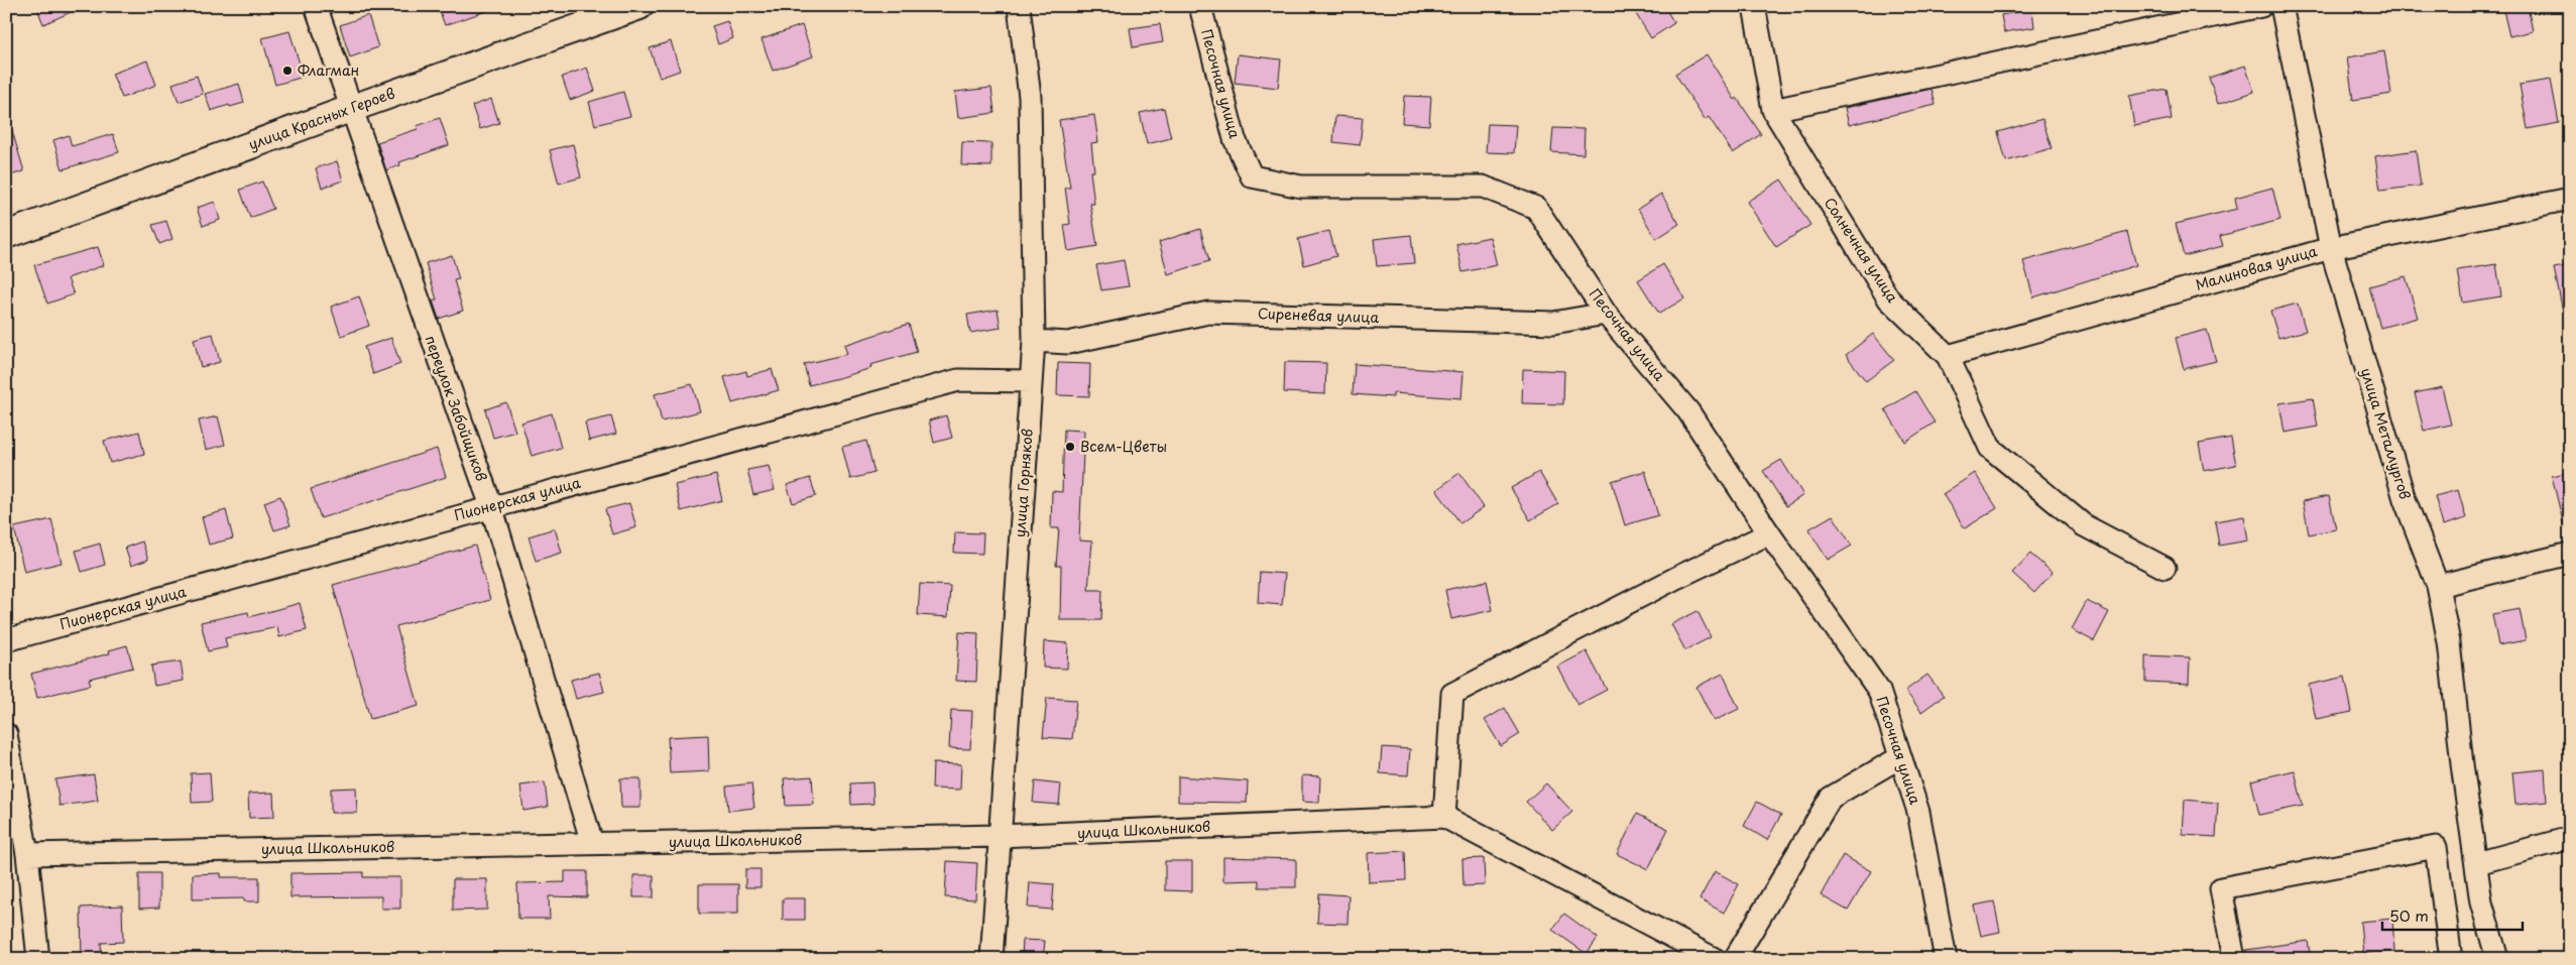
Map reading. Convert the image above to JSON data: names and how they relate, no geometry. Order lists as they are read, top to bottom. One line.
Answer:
{"streets":{"main road":["улица Красных Героев"],"street":["Песочная улица","Солнечная улица","Малиновая улица","Сиреневая улица","переулок Забойщиков","улица Металлургов","улица Горняков","Пионерская улица","улица Школьников"]},"crossings":[["Песочная улица","Сиреневая улица"],["улица Красных Героев","переулок Забойщиков"],["Солнечная улица","Малиновая улица"],["Малиновая улица","улица Металлургов"],["Сиреневая улица","улица Горняков"],["переулок Забойщиков","Пионерская улица"],["переулок Забойщиков","улица Школьников"],["улица Горняков","Пионерская улица"],["улица Горняков","улица Школьников"]],"places":["Флагман","Всем-Цветы"],"scale_bar":"50 m"}
